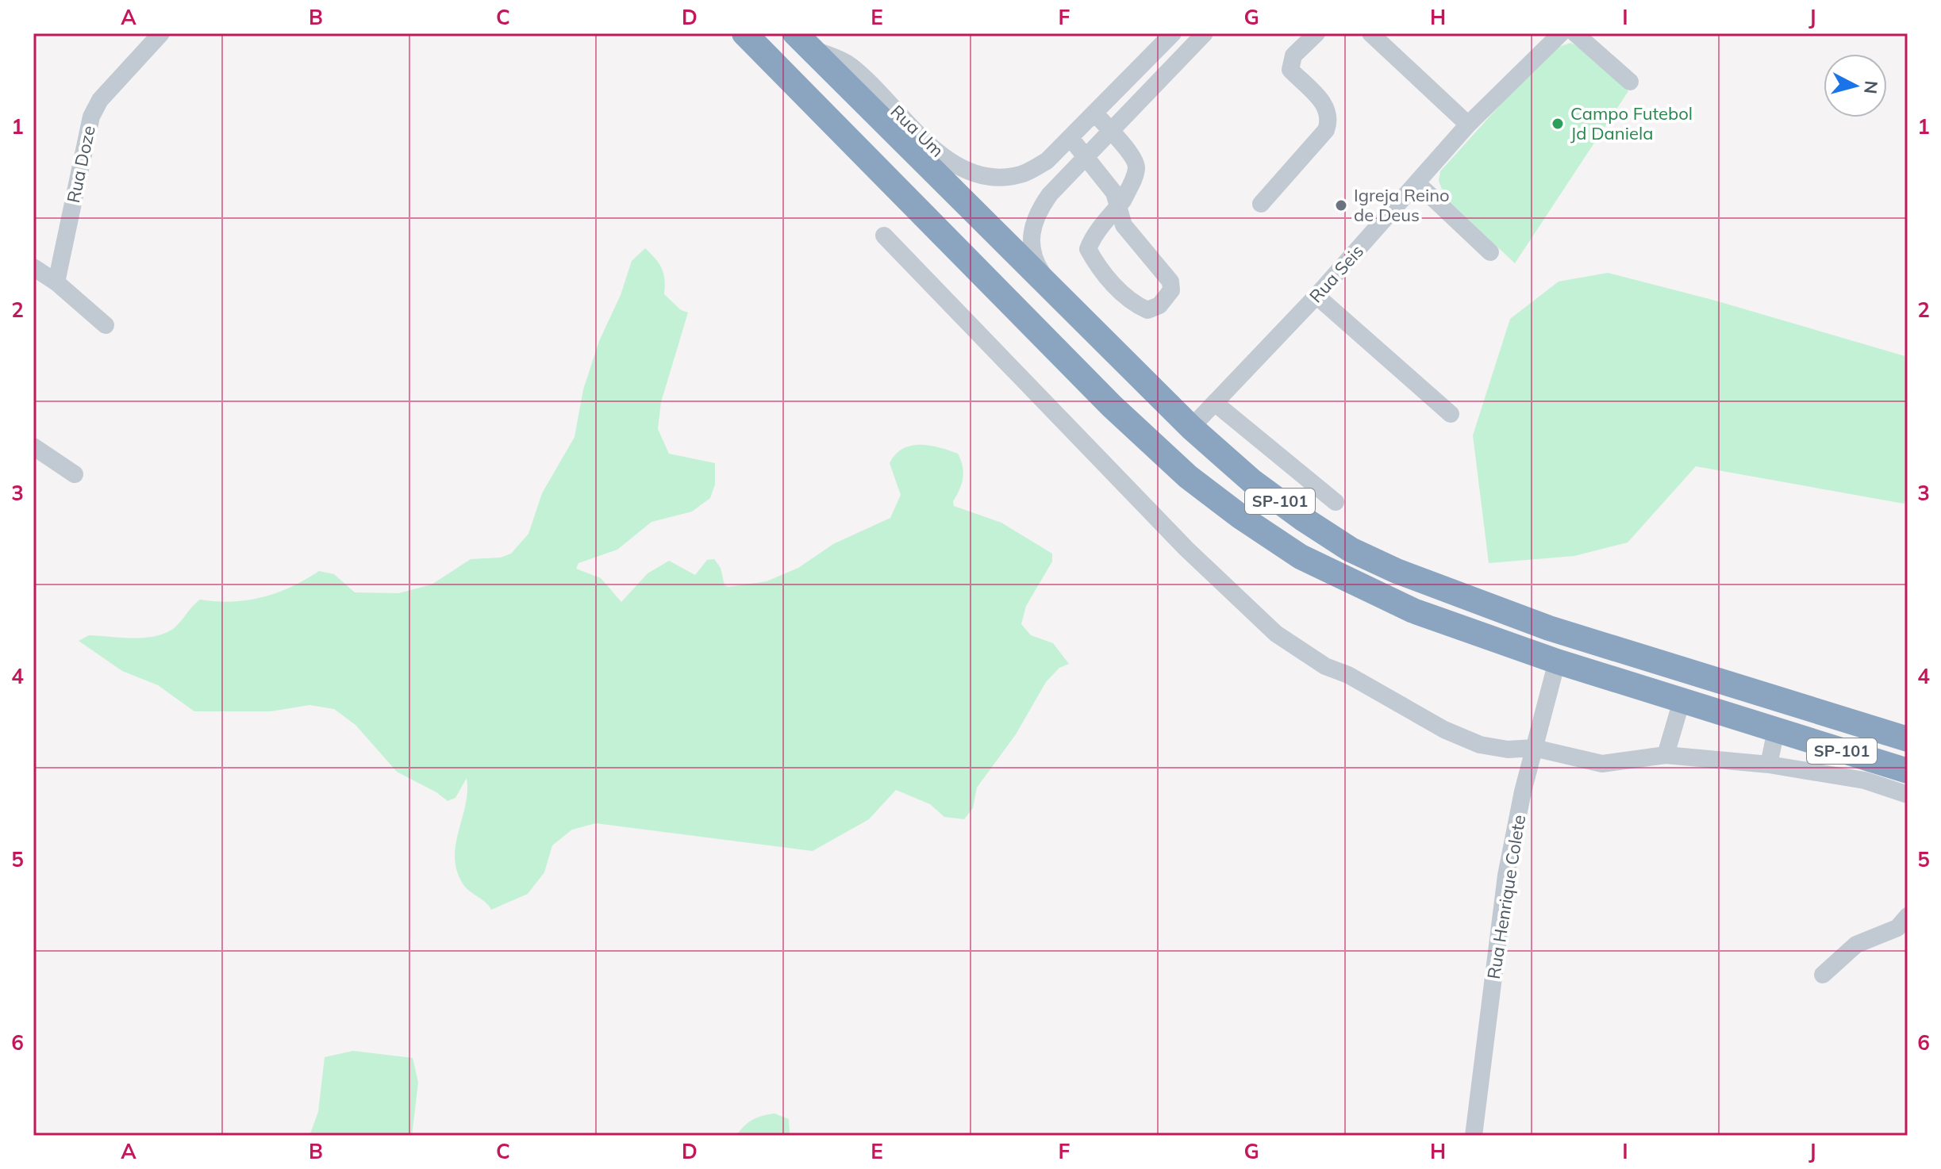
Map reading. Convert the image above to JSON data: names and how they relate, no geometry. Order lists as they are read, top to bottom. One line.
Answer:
{"streets":{"highway":["SP-101"],"street":["Rua Um","Rua Doze","Rua Seis","Rua Henrique Colete"]},"crossings":[["Rua Um","SP-101"],["Rua Seis","SP-101"],["SP-101","Rua Henrique Colete"]],"places":["Campo Futebol Jd Daniela","Igreja Reino de Deus"],"north":"right","grid":{"columns":["A","B","C","D","E","F","G","H","I","J"],"rows":["1","2","3","4","5","6"]}}
